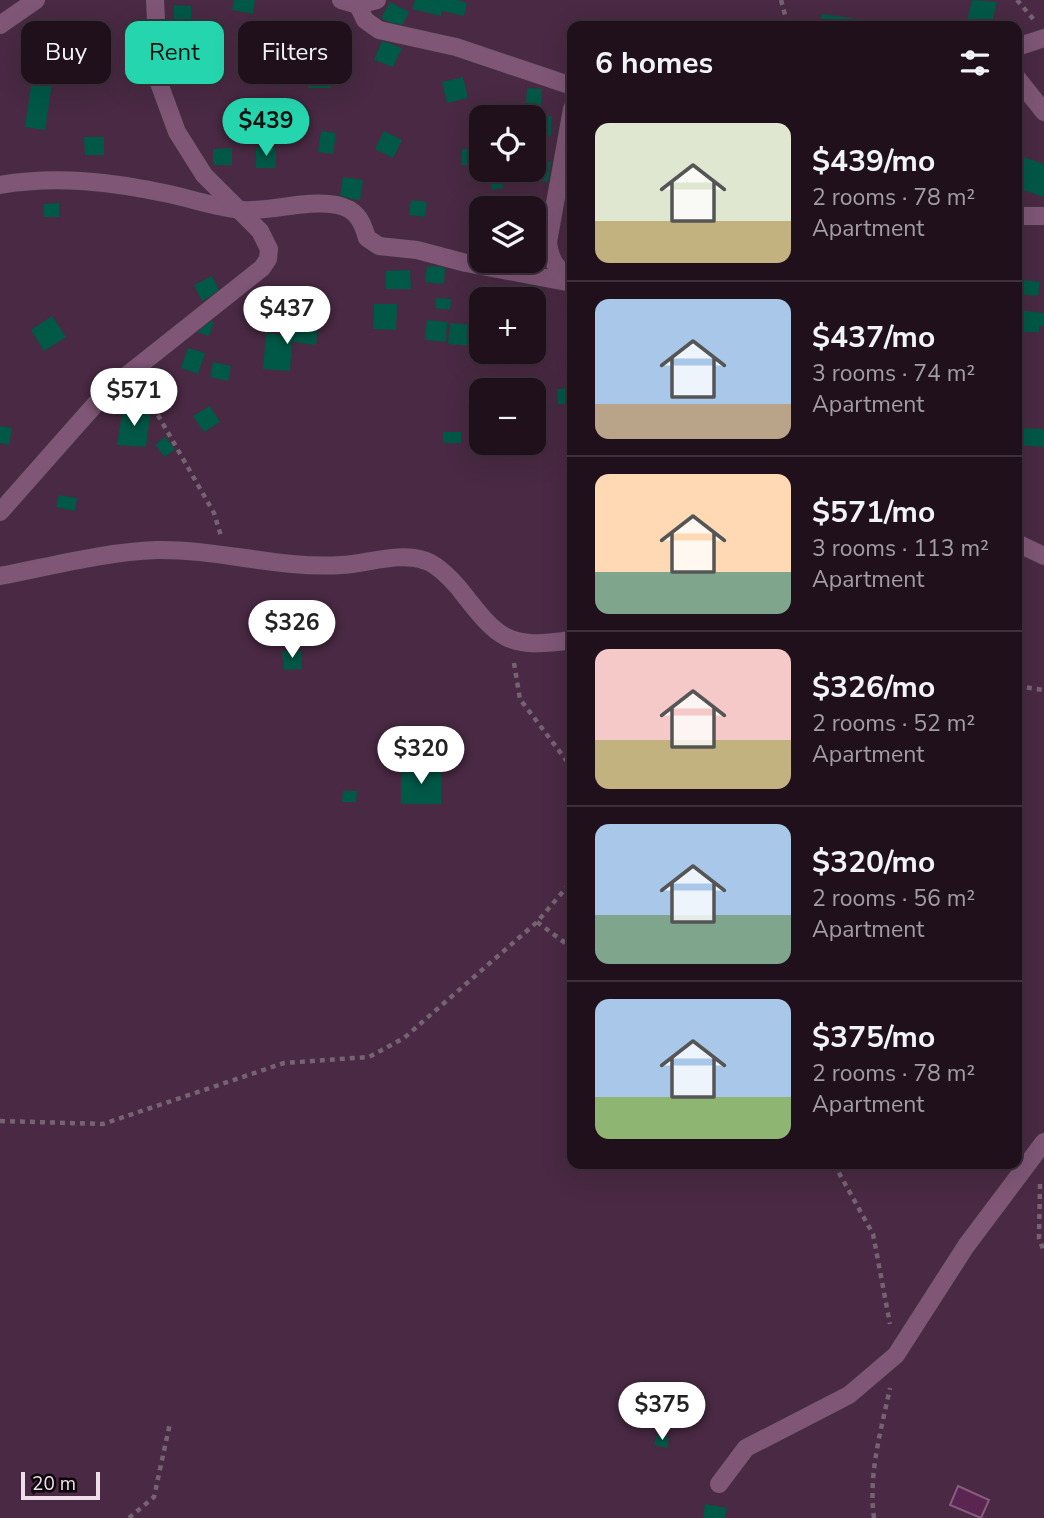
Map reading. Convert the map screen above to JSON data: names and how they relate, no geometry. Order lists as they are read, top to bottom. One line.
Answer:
{"scale_bar":"20 m","page":{"chip":["Buy","Rent","Filters"],"heading":"6 homes","price":["$439","$437","$571","$326","$320","$375"],"map_buttons":["+","−"],"list":[{"name":"$439/mo","note":"2 rooms · 78 m² · Apartment"},{"name":"$437/mo","note":"3 rooms · 74 m² · Apartment"},{"name":"$571/mo","note":"3 rooms · 113 m² · Apartment"},{"name":"$326/mo","note":"2 rooms · 52 m² · Apartment"},{"name":"$320/mo","note":"2 rooms · 56 m² · Apartment"},{"name":"$375/mo","note":"2 rooms · 78 m² · Apartment"}],"scale":"20 m"}}
